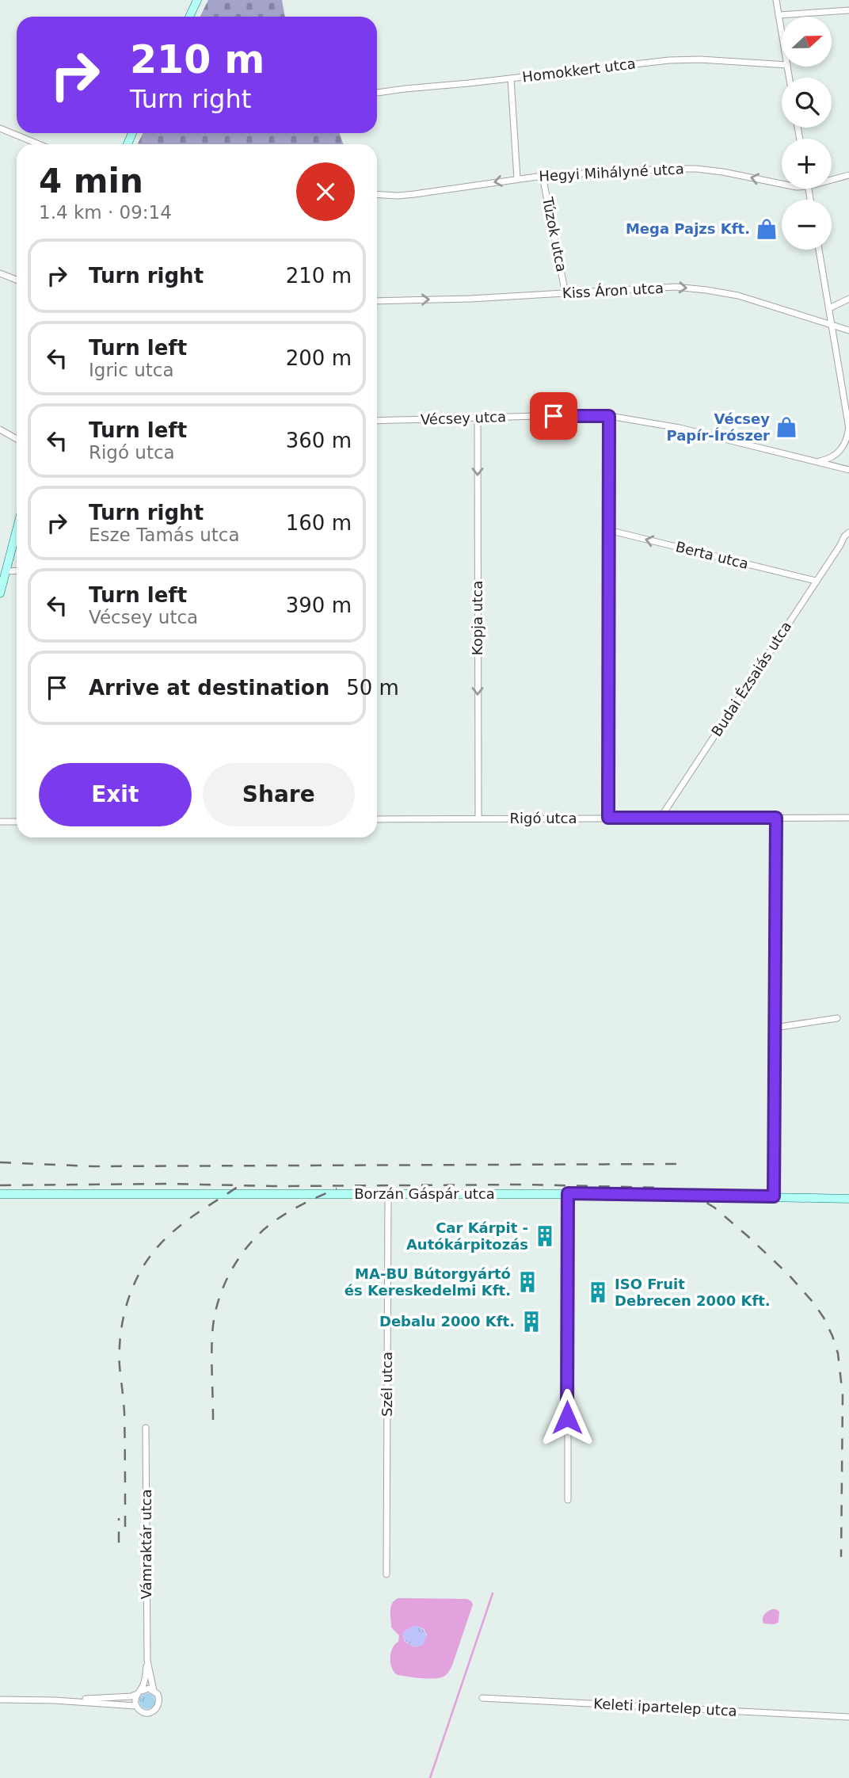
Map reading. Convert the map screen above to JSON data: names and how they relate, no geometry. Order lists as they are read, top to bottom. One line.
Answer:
{"streets":{"street":["Homokkert utca","Hegyi Mihályné utca","Túzok utca","Kiss Áron utca","Vécsey utca","Berta utca","Kopja utca","Budai Ézsaiás utca","Rigó utca","Borzán Gáspár utca","Szél utca","Vámraktár utca","Keleti ipartelep utca"]},"crossings":[["Hegyi Mihályné utca","Túzok utca"],["Túzok utca","Kiss Áron utca"],["Vécsey utca","Kopja utca"],["Berta utca","Budai Ézsaiás utca"],["Kopja utca","Rigó utca"],["Budai Ézsaiás utca","Rigó utca"],["Borzán Gáspár utca","Szél utca"]],"one_way":["Hegyi Mihályné utca","Kiss Áron utca","Berta utca","Kopja utca"],"places":{"shop":["Mega Pajzs Kft.","Vécsey Papír-Írószer"],"building":["Car Kárpit - Autókárpitozás","MA-BU Bútorgyártó és Kereskedelmi Kft.","ISO Fruit Debrecen 2000 Kft.","Debalu 2000 Kft."]},"north":"right","page":{"map_buttons":["+","−"],"turn":["210 m","Turn right"],"heading":["4 min","1.4 km · 09:14"],"list":[{"name":"Turn right","value":"210 m"},{"name":"Turn left","note":"Igric utca","value":"200 m"},{"name":"Turn left","note":"Rigó utca","value":"360 m"},{"name":"Turn right","note":"Esze Tamás utca","value":"160 m"},{"name":"Turn left","note":"Vécsey utca","value":"390 m"},{"name":"Arrive at destination","value":"50 m"}],"buttons":["Exit","Share"]}}
